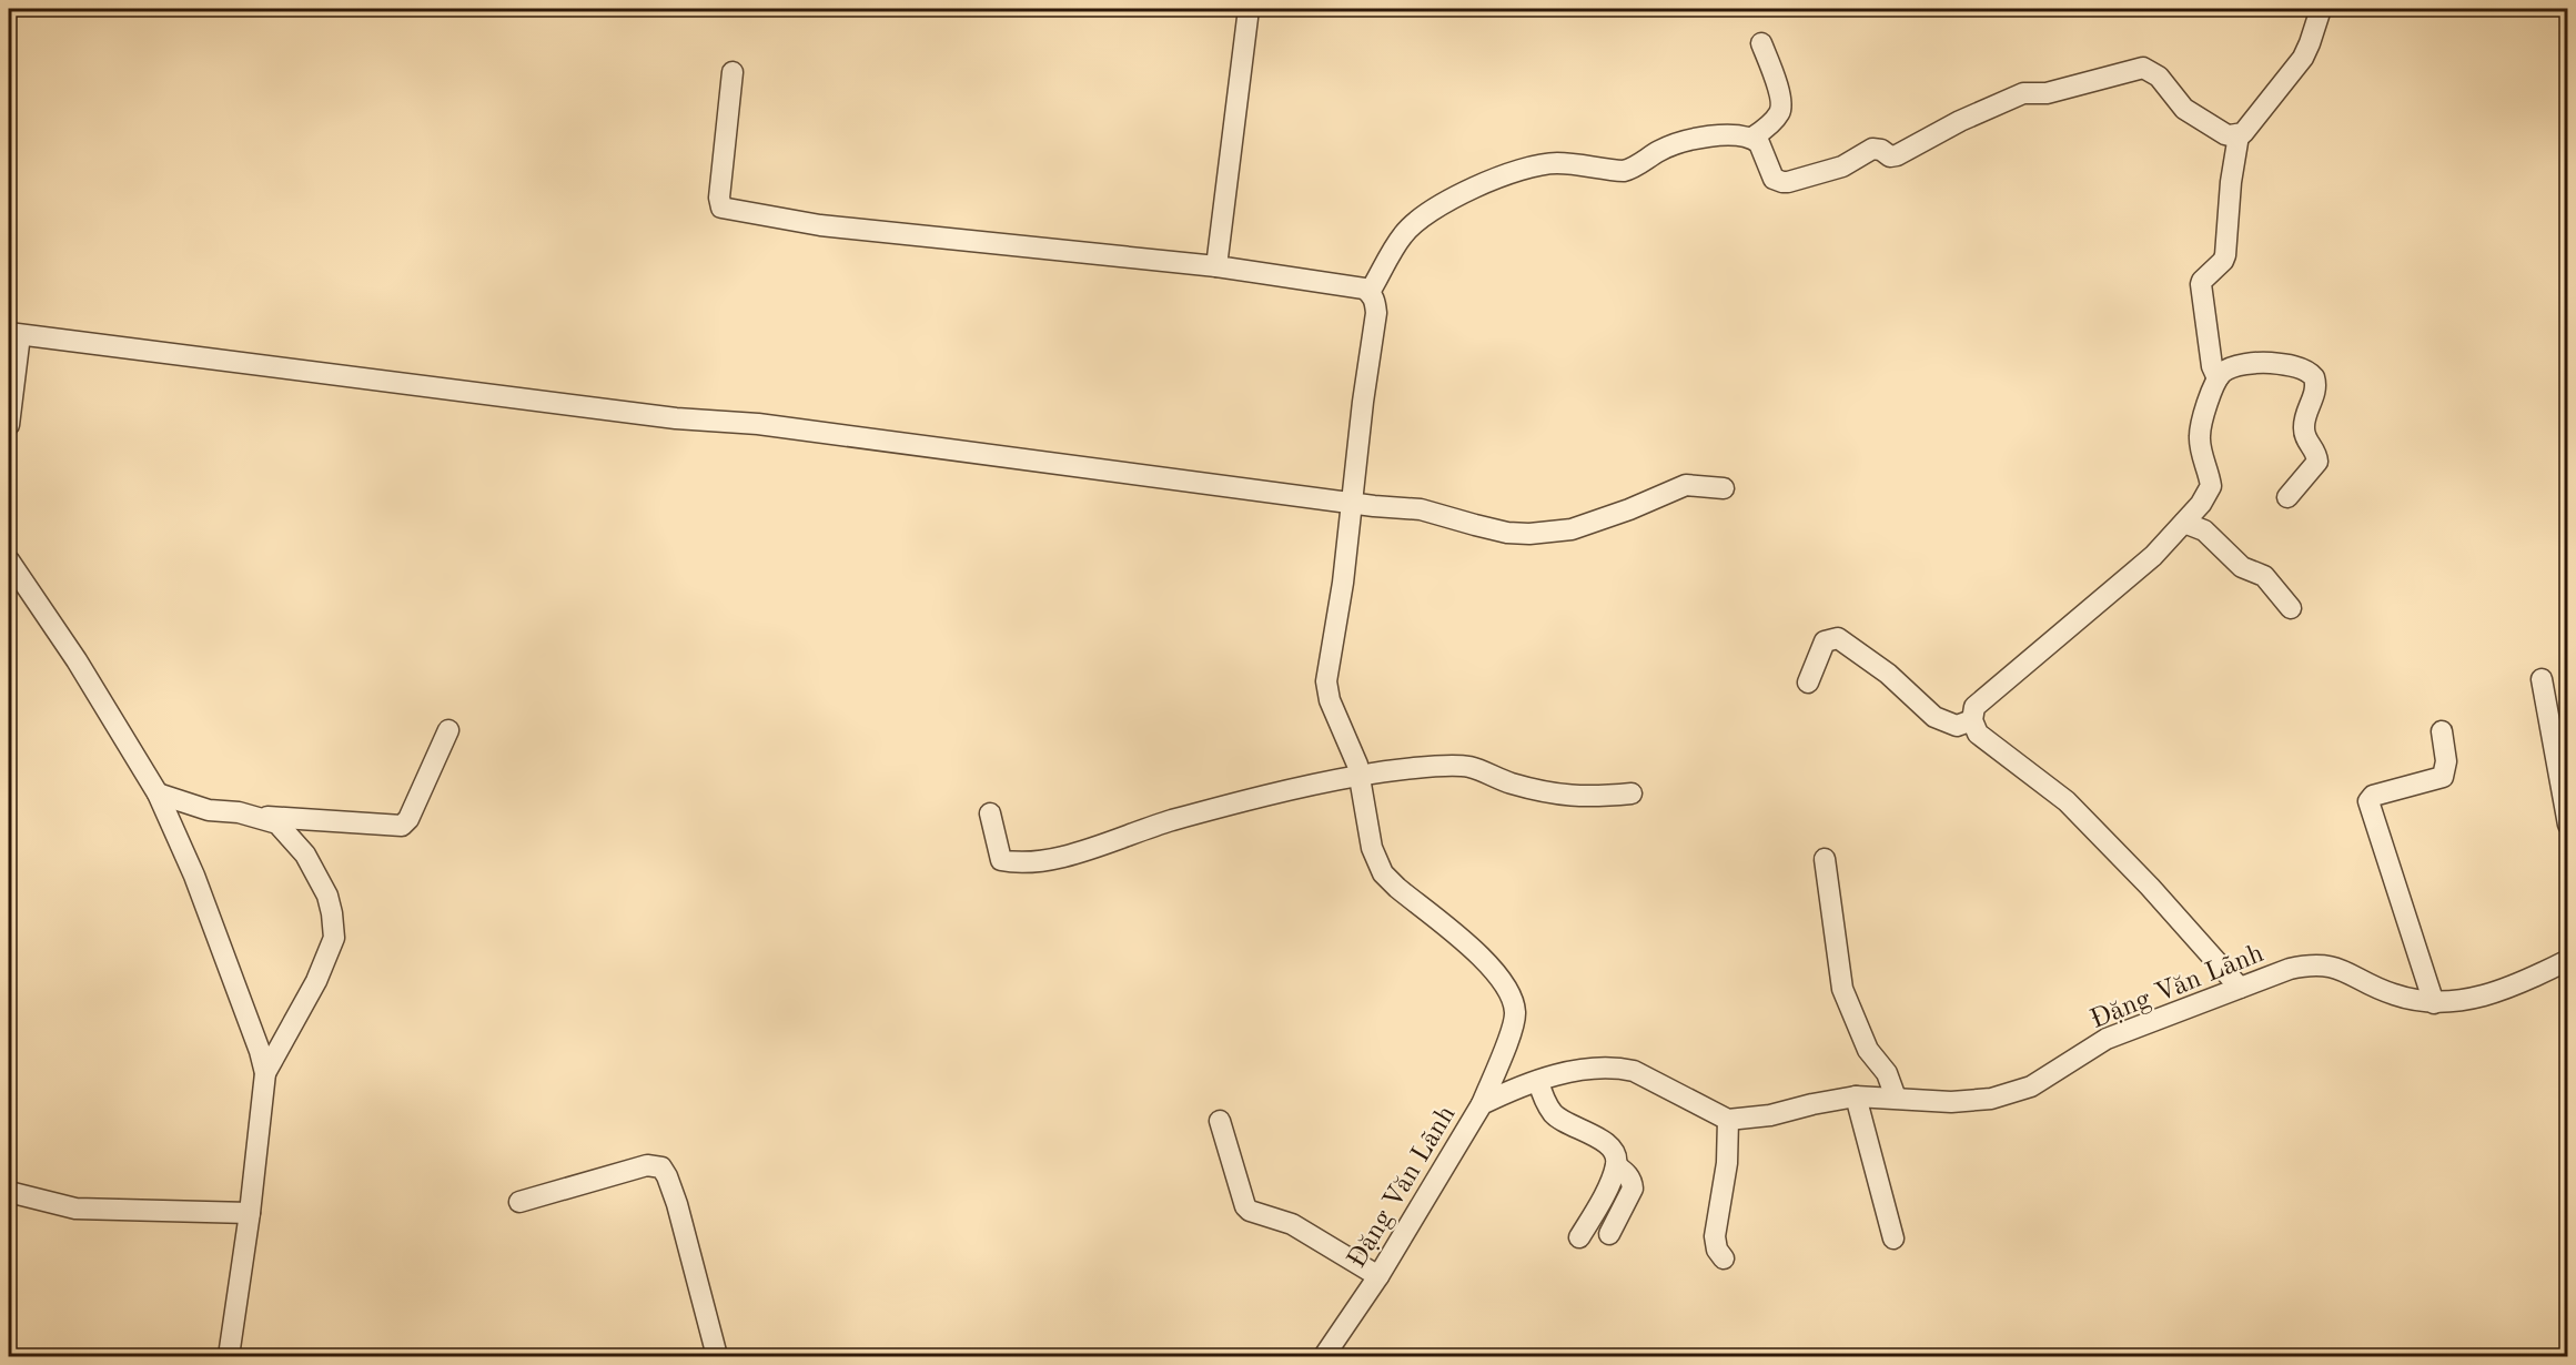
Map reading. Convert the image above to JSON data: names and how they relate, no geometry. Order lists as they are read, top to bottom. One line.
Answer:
{"streets":{"street":["Đặng Văn Lãnh"]}}
